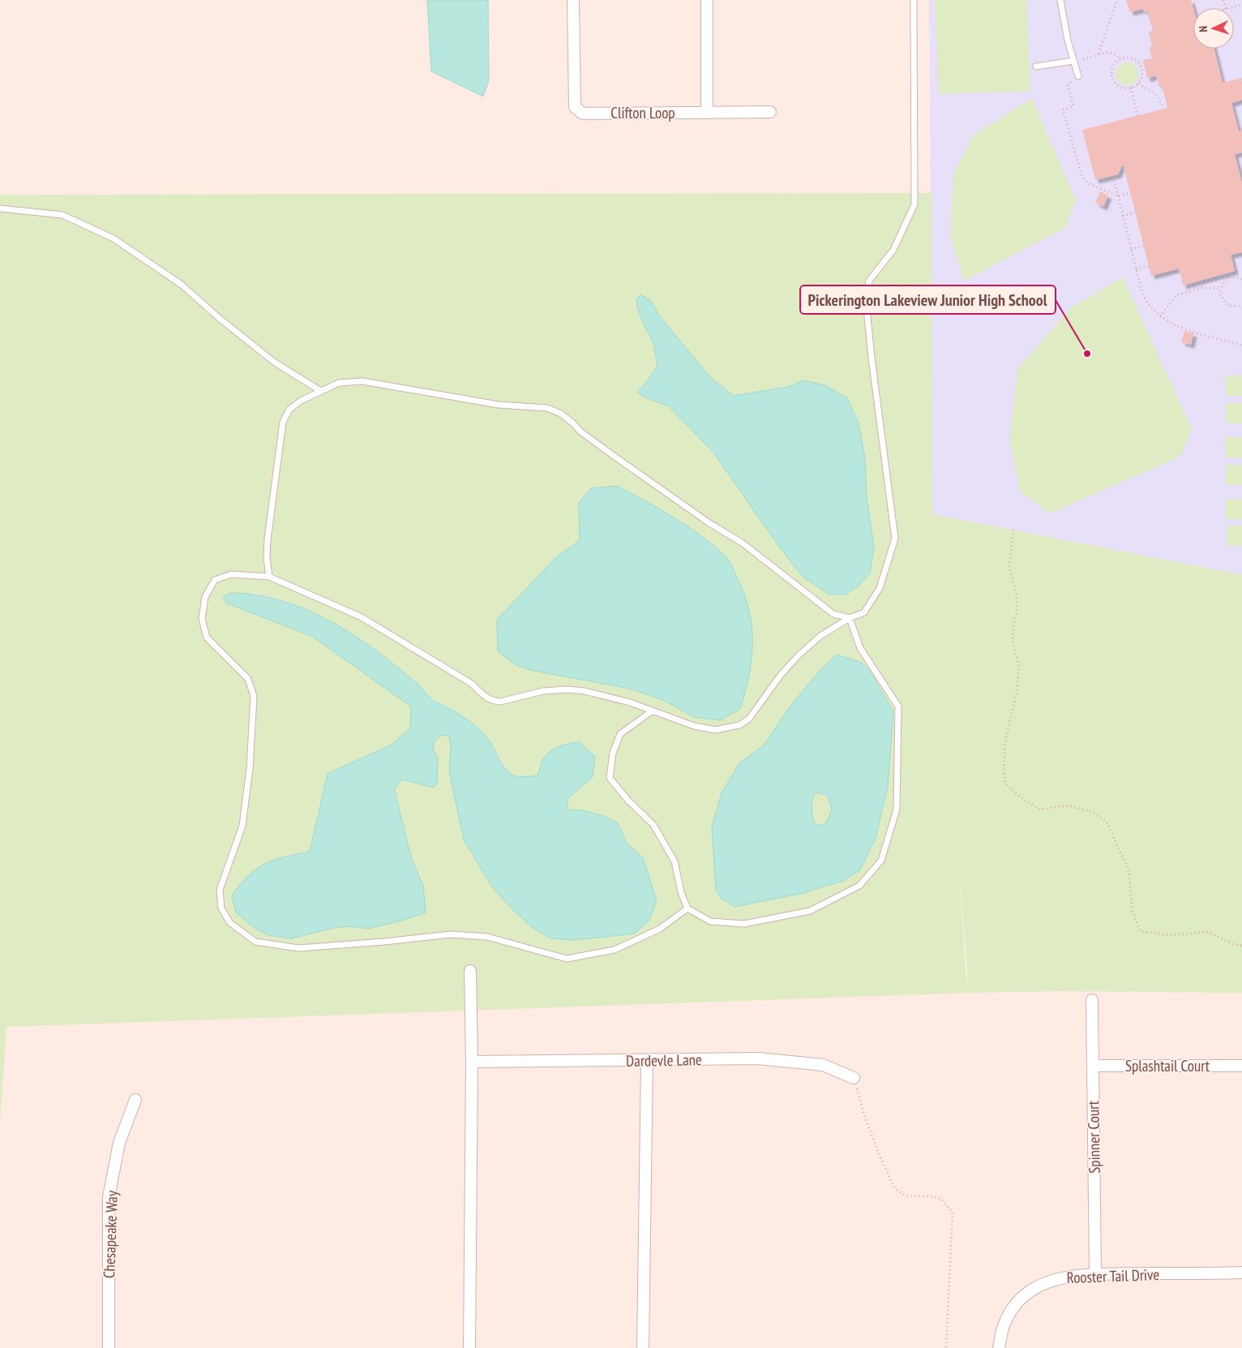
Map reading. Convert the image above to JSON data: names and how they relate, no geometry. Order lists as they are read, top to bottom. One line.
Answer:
{"streets":{"street":["Clifton Loop","Dardevle Lane","Splashtail Court","Spinner Court","Chesapeake Way","Rooster Tail Drive"]},"crossings":[["Splashtail Court","Spinner Court"],["Spinner Court","Rooster Tail Drive"]],"places":["Pickerington Lakeview Junior High School"],"north":"left"}
